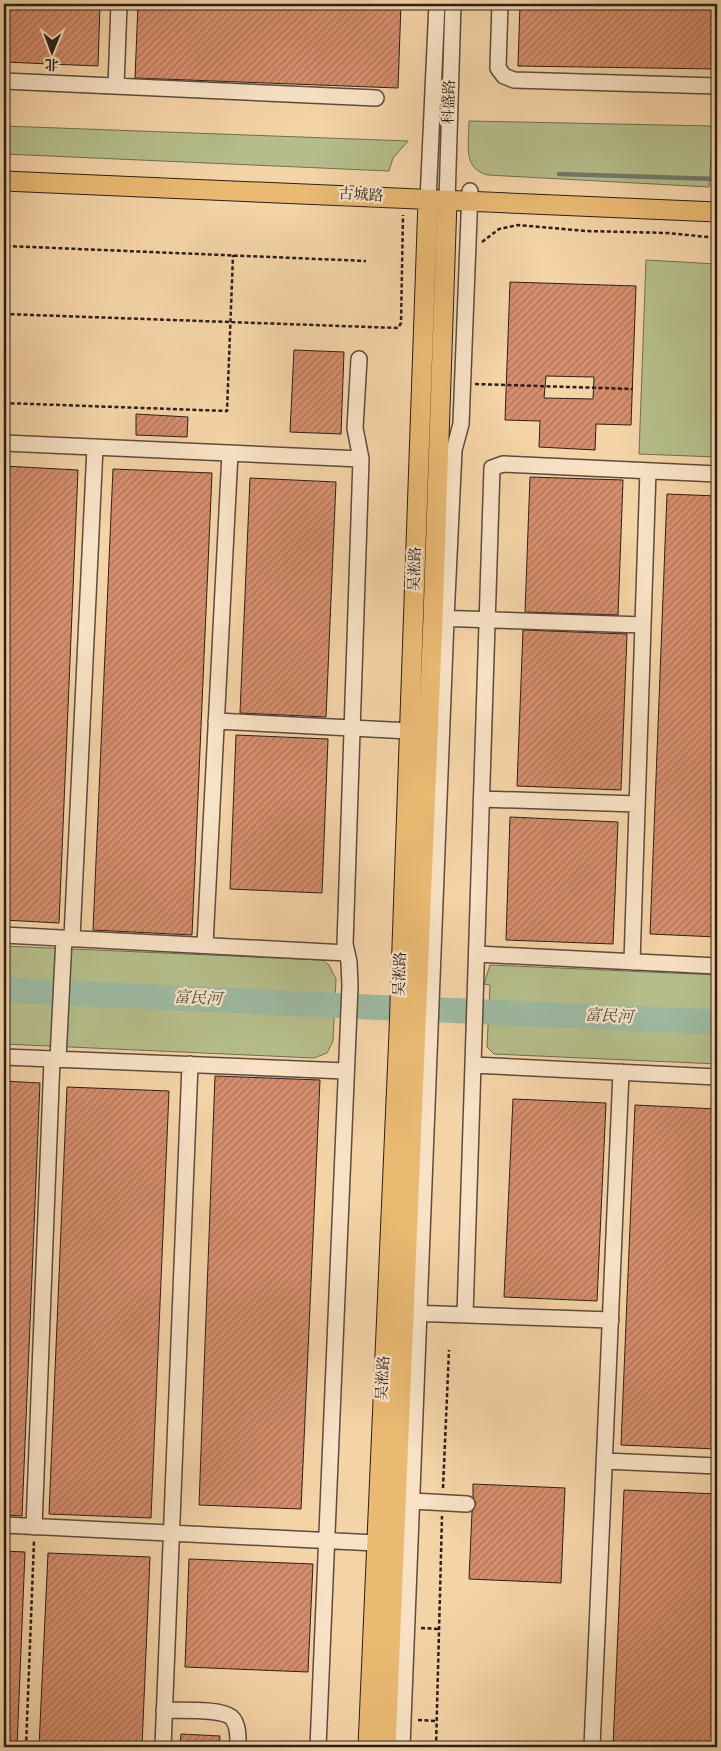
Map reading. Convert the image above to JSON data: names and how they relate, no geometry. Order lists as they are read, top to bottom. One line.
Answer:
{"streets":{"main road":["古城路","吴淞路"],"street":["科盛路"]},"crossings":[["科盛路","古城路"],["科盛路","吴淞路"],["古城路","吴淞路"]],"water":["富民河"],"north":"bottom"}
